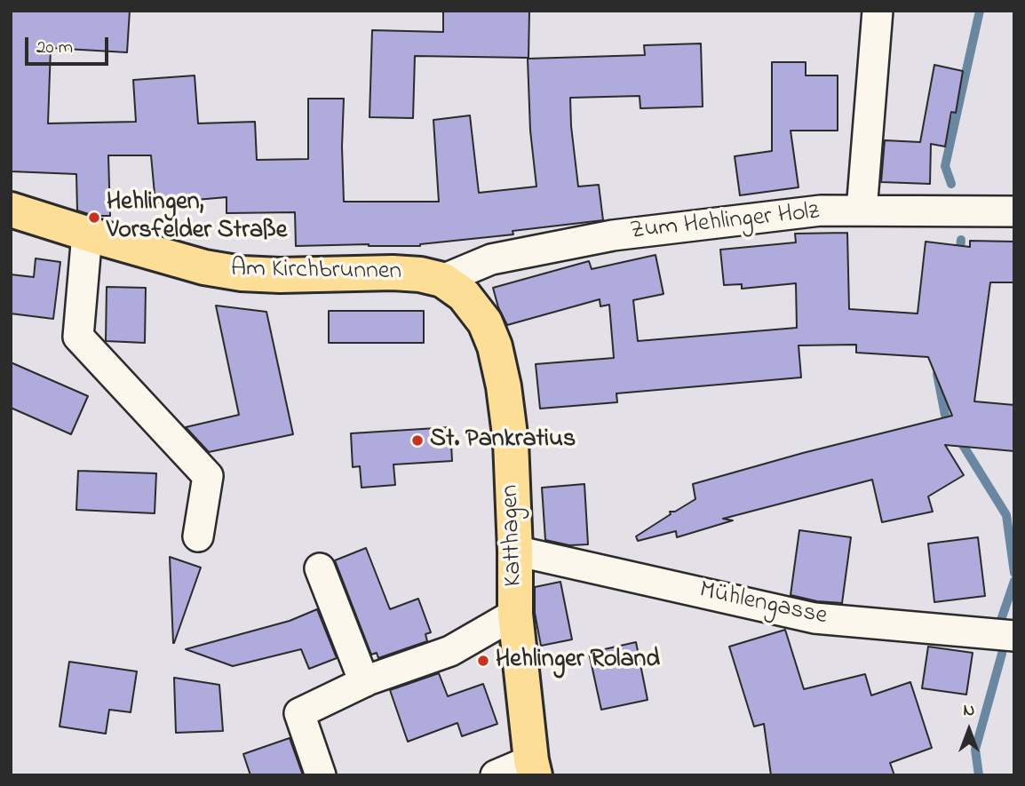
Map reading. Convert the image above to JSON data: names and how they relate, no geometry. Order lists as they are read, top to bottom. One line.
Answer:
{"streets":{"main road":["Am Kirchbrunnen","Katthagen"],"street":["Zum Hehlinger Holz","Mühlengasse"]},"crossings":[["Zum Hehlinger Holz","Am Kirchbrunnen"],["Zum Hehlinger Holz","Katthagen"],["Am Kirchbrunnen","Katthagen"],["Katthagen","Mühlengasse"]],"places":["Hehlingen, Vorsfelder Straße","St. Pankratius","Hehlinger Roland"],"scale_bar":"20 m","north":"top"}
